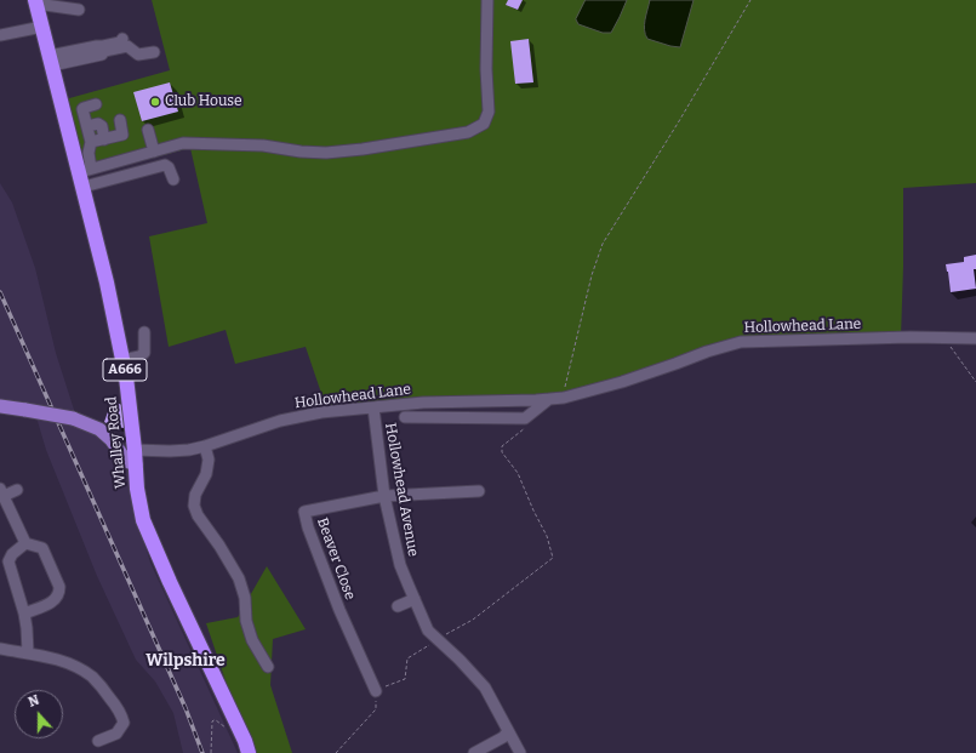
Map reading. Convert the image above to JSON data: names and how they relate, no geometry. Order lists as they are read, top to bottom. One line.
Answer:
{"streets":{"highway":["A666","Whalley Road"],"street":["Hollowhead Lane","Hollowhead Avenue","Beaver Close"]},"crossings":[["Hollowhead Lane","Whalley Road"],["Hollowhead Lane","Hollowhead Avenue"],["Hollowhead Avenue","Beaver Close"]],"districts":["Wilpshire"],"places":["Club House"],"north":"top"}
